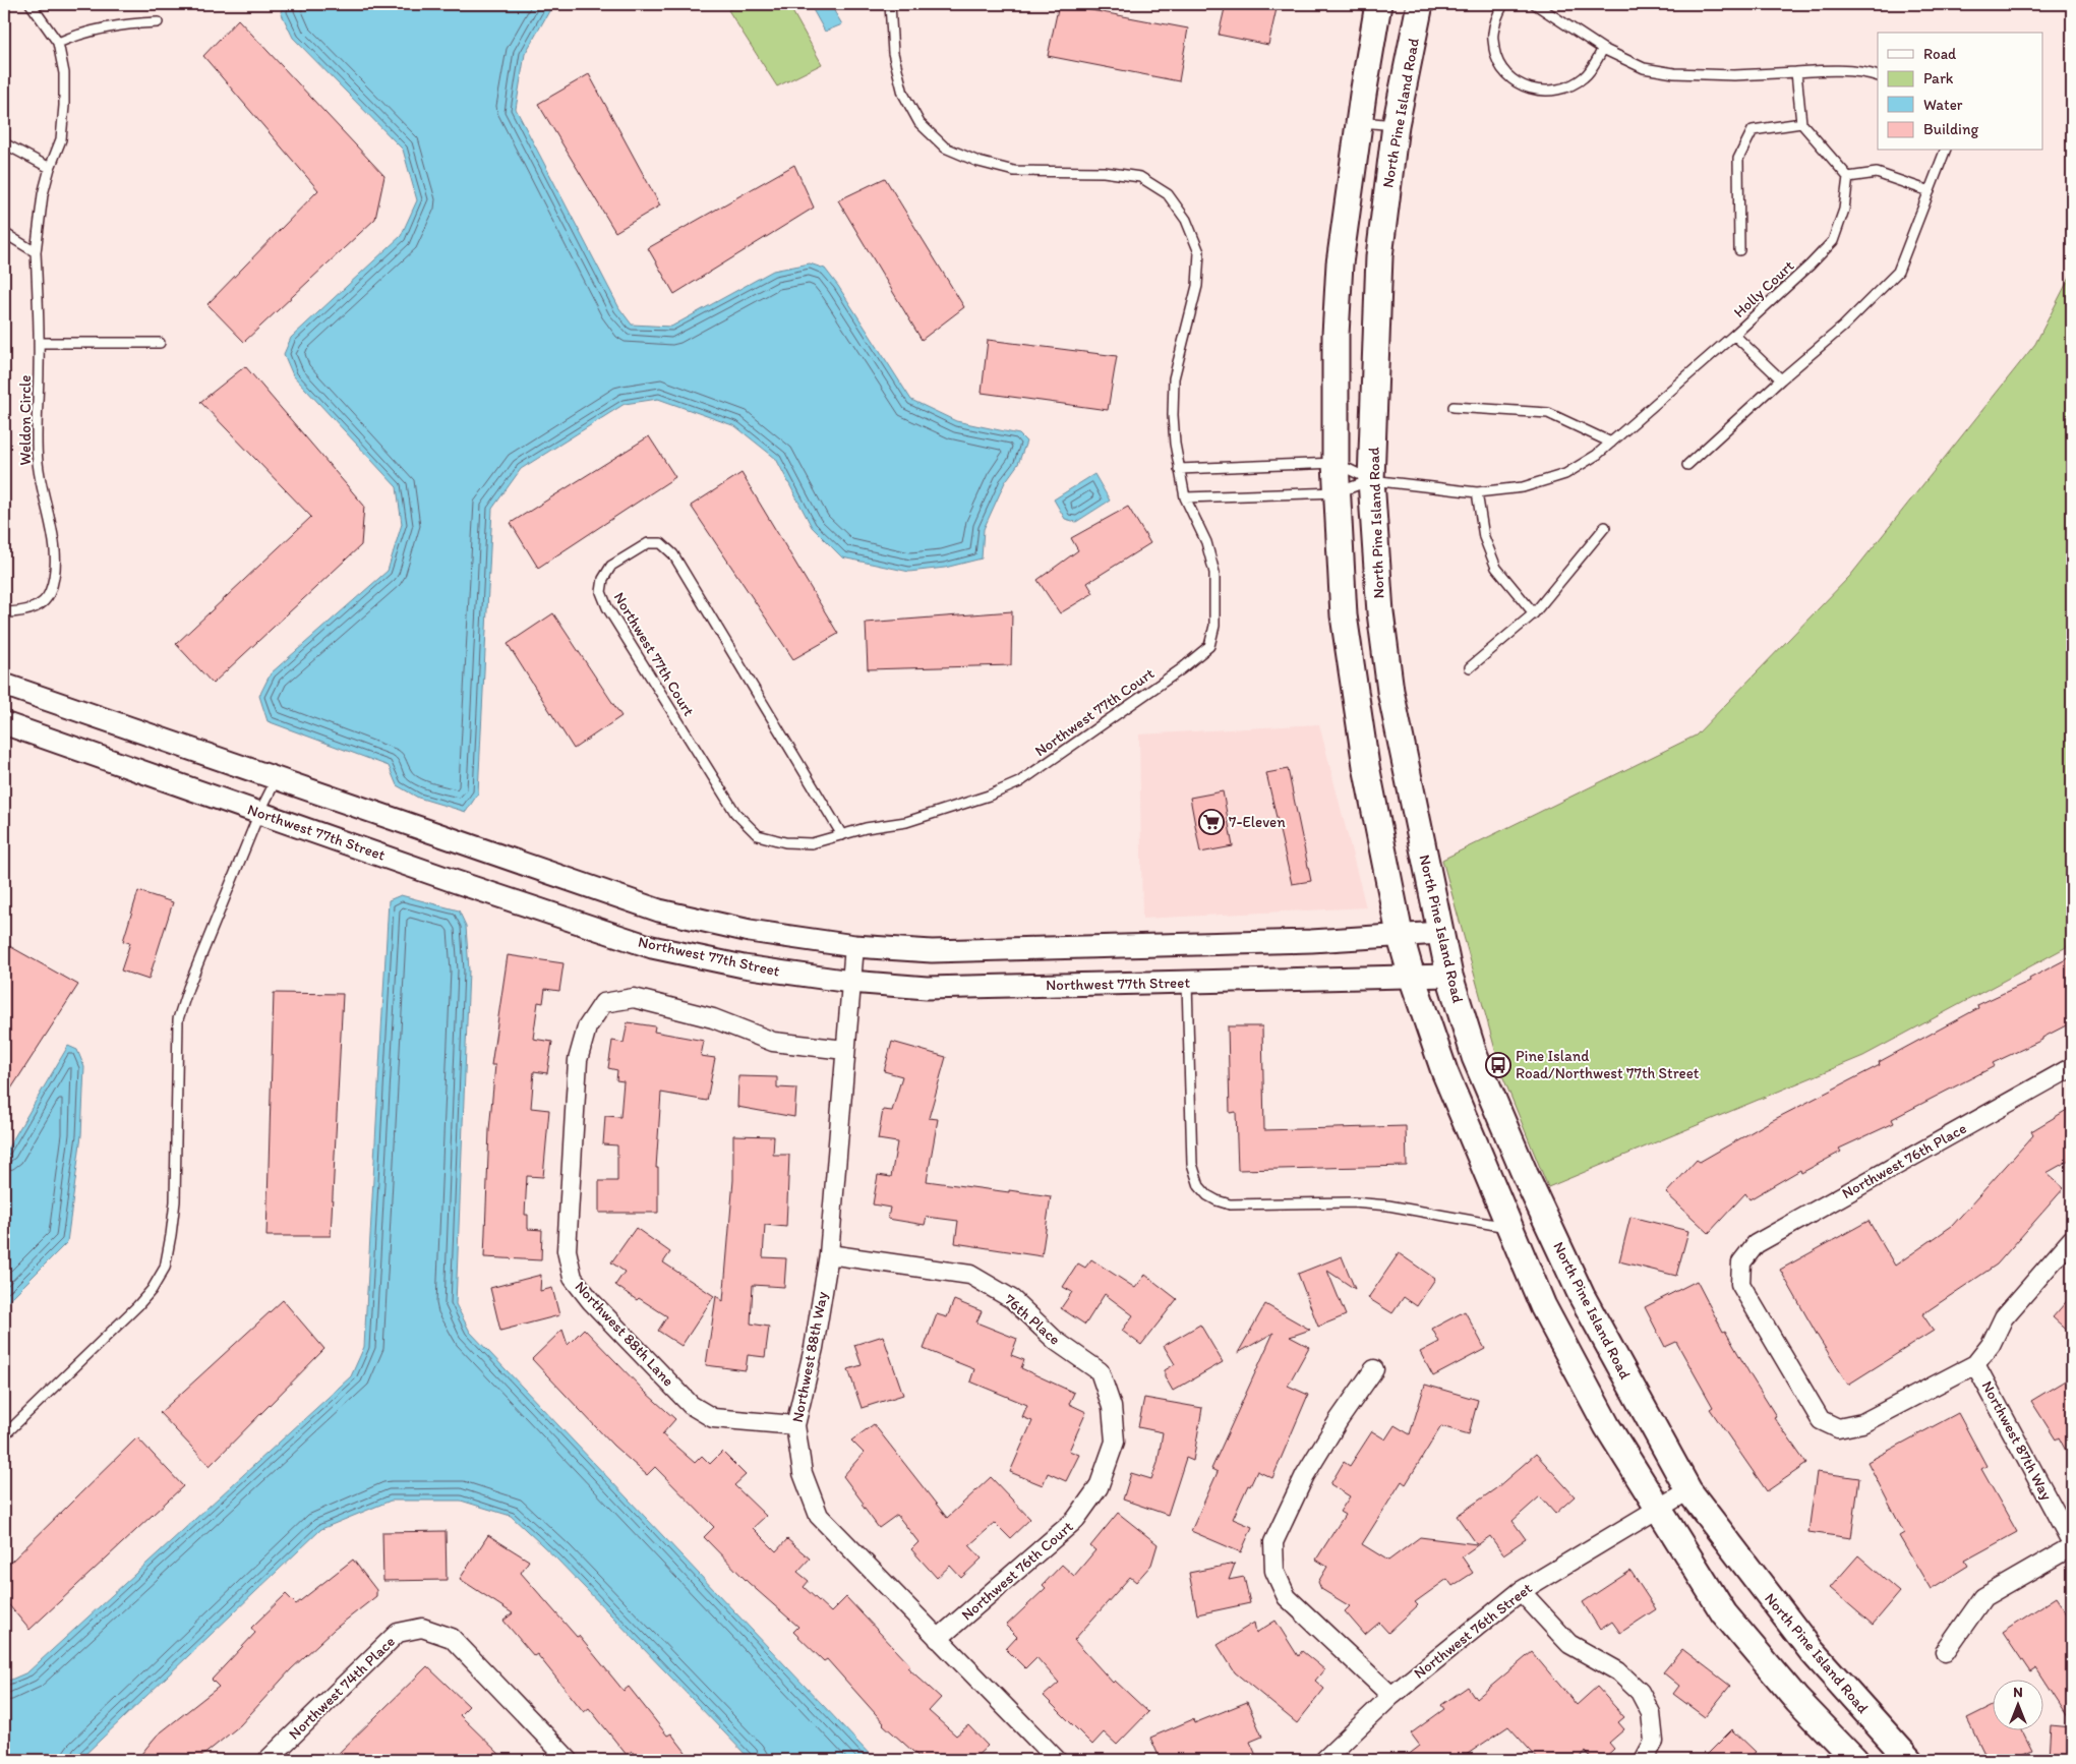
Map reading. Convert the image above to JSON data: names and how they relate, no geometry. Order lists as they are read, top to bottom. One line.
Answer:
{"streets":{"main road":["North Pine Island Road"],"street":["Northwest 77th Street","Northwest 76th Place","76th Place","Northwest 88th Lane","Northwest 88th Way","Northwest 87th Way","Northwest 76th Court","Northwest 76th Street","Northwest 74th Place"],"lane":["Holly Court","Weldon Circle","Northwest 77th Court"]},"crossings":[["North Pine Island Road","Holly Court"],["North Pine Island Road","Northwest 77th Street"],["North Pine Island Road","Northwest 76th Street"],["Northwest 77th Street","Northwest 88th Way"],["Northwest 76th Place","Northwest 87th Way"],["76th Place","Northwest 88th Way"],["76th Place","Northwest 76th Court"],["Northwest 88th Lane","Northwest 88th Way"],["Northwest 88th Way","Northwest 76th Court"]],"places":{"supermarket":["7-Eleven"],"bus stop":["Pine Island Road/Northwest 77th Street"]},"legend":["Road","Park","Water","Building"],"north":"top"}
